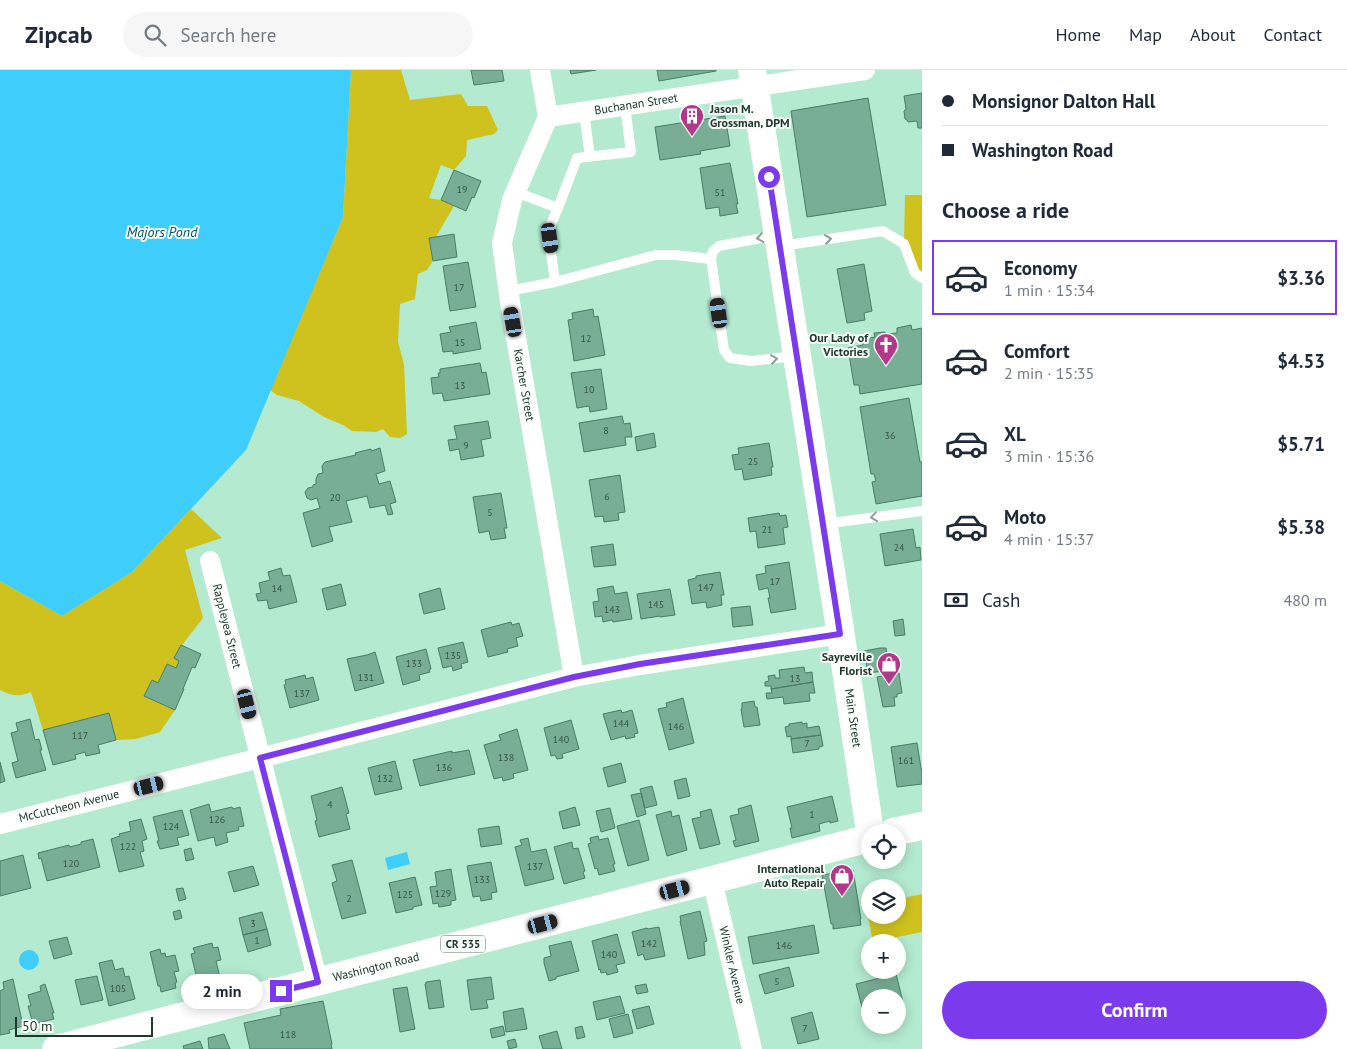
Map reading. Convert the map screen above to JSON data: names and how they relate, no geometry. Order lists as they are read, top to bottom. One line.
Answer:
{"streets":{"main road":["Main Street","CR 535","Washington Road"],"street":["Buchanan Street","Karcher Street","Rappleyea Street","McCutcheon Avenue","Winkler Avenue"]},"crossings":[["Buchanan Street","Karcher Street"],["Buchanan Street","Main Street"],["Karcher Street","McCutcheon Avenue"],["Rappleyea Street","McCutcheon Avenue"],["Rappleyea Street","Washington Road"],["Main Street","McCutcheon Avenue"],["Winkler Avenue","Washington Road"]],"water":["Majors Pond"],"places":{"building":["Jason M. Grossman, DPM"],"church":["Our Lady of Victories"],"shop":["Sayreville Florist","International Auto Repair"]},"house_numbers":["19","51","17","12","15","13","10","8","36","9","25","6","20","5","21","24","17","147","14","145","143","135","133","131","13","137","144","146","117","140","7","138","161","136","132","4","1","126","124","122","120","137","133","129","125","2","3","1","142","146","140","5","105","7","118"],"scale_bar":"50 m","page":{"header":"Zipcab","search":"Search here","nav":["Home","Map","About","Contact"],"banner":["Monsignor Dalton Hall","Washington Road"],"heading":"Choose a ride","list":[{"name":"Economy","note":"1 min · 15:34","value":"$3.36"},{"name":"Comfort","note":"2 min · 15:35","value":"$4.53"},{"name":"XL","note":"3 min · 15:36","value":"$5.71"},{"name":"Moto","note":"4 min · 15:37","value":"$5.38"}],"pay":["Cash","480 m"],"map_buttons":["+","−"],"buttons":"Confirm","bubble":"2 min","scale":"50 m"}}
